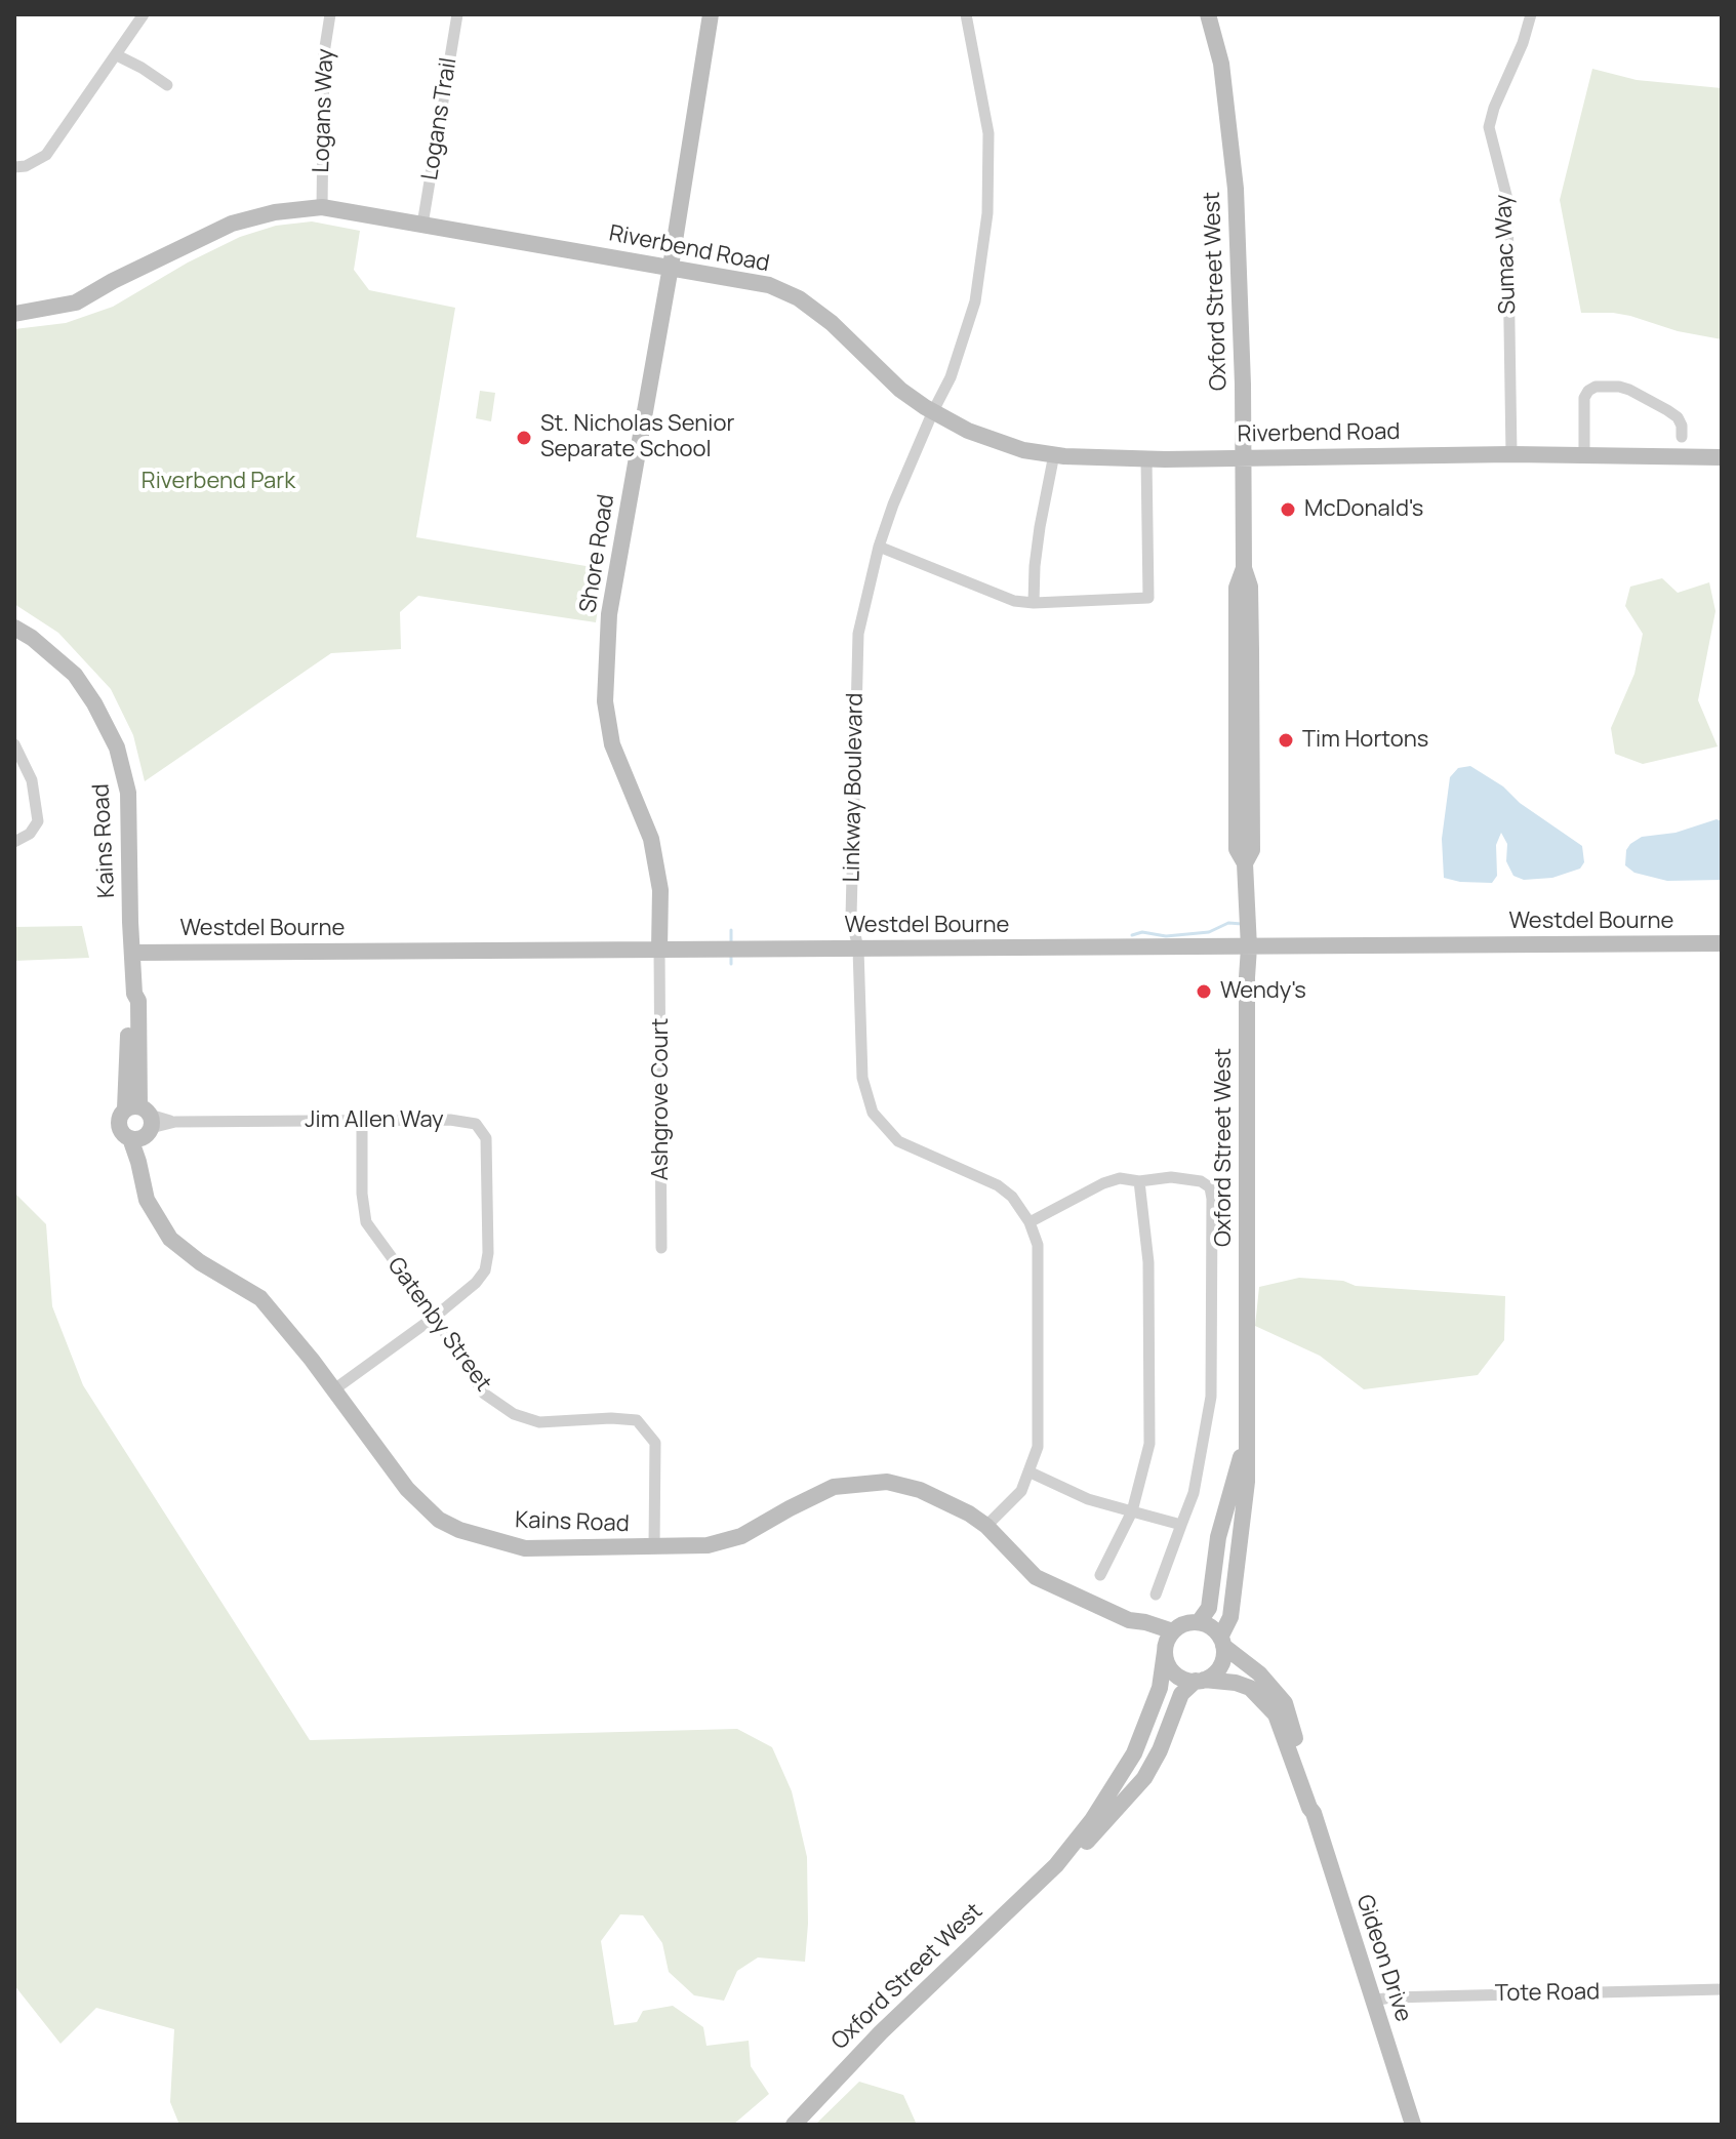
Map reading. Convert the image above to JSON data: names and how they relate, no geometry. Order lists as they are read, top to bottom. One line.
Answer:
{"streets":{"street":["Logans Way","Logans Trail","Riverbend Road","Sumac Way","Oxford Street West","Shore Road","Linkway Boulevard","Kains Road","Westdel Bourne","Ashgrove Court","Jim Allen Way","Gatenby Street","Gideon Drive","Tote Road"]},"crossings":[["Logans Way","Riverbend Road"],["Logans Trail","Riverbend Road"],["Riverbend Road","Sumac Way"],["Riverbend Road","Oxford Street West"],["Riverbend Road","Shore Road"],["Riverbend Road","Linkway Boulevard"],["Oxford Street West","Kains Road"],["Oxford Street West","Westdel Bourne"],["Oxford Street West","Gideon Drive"],["Shore Road","Westdel Bourne"],["Shore Road","Ashgrove Court"],["Linkway Boulevard","Kains Road"],["Linkway Boulevard","Westdel Bourne"],["Kains Road","Westdel Bourne"],["Kains Road","Jim Allen Way"],["Kains Road","Gatenby Street"],["Kains Road","Gideon Drive"],["Westdel Bourne","Ashgrove Court"],["Jim Allen Way","Gatenby Street"],["Gideon Drive","Tote Road"]],"parks":["Riverbend Park"],"places":["St. Nicholas Senior Separate School","McDonald's","Tim Hortons","Wendy's"]}
